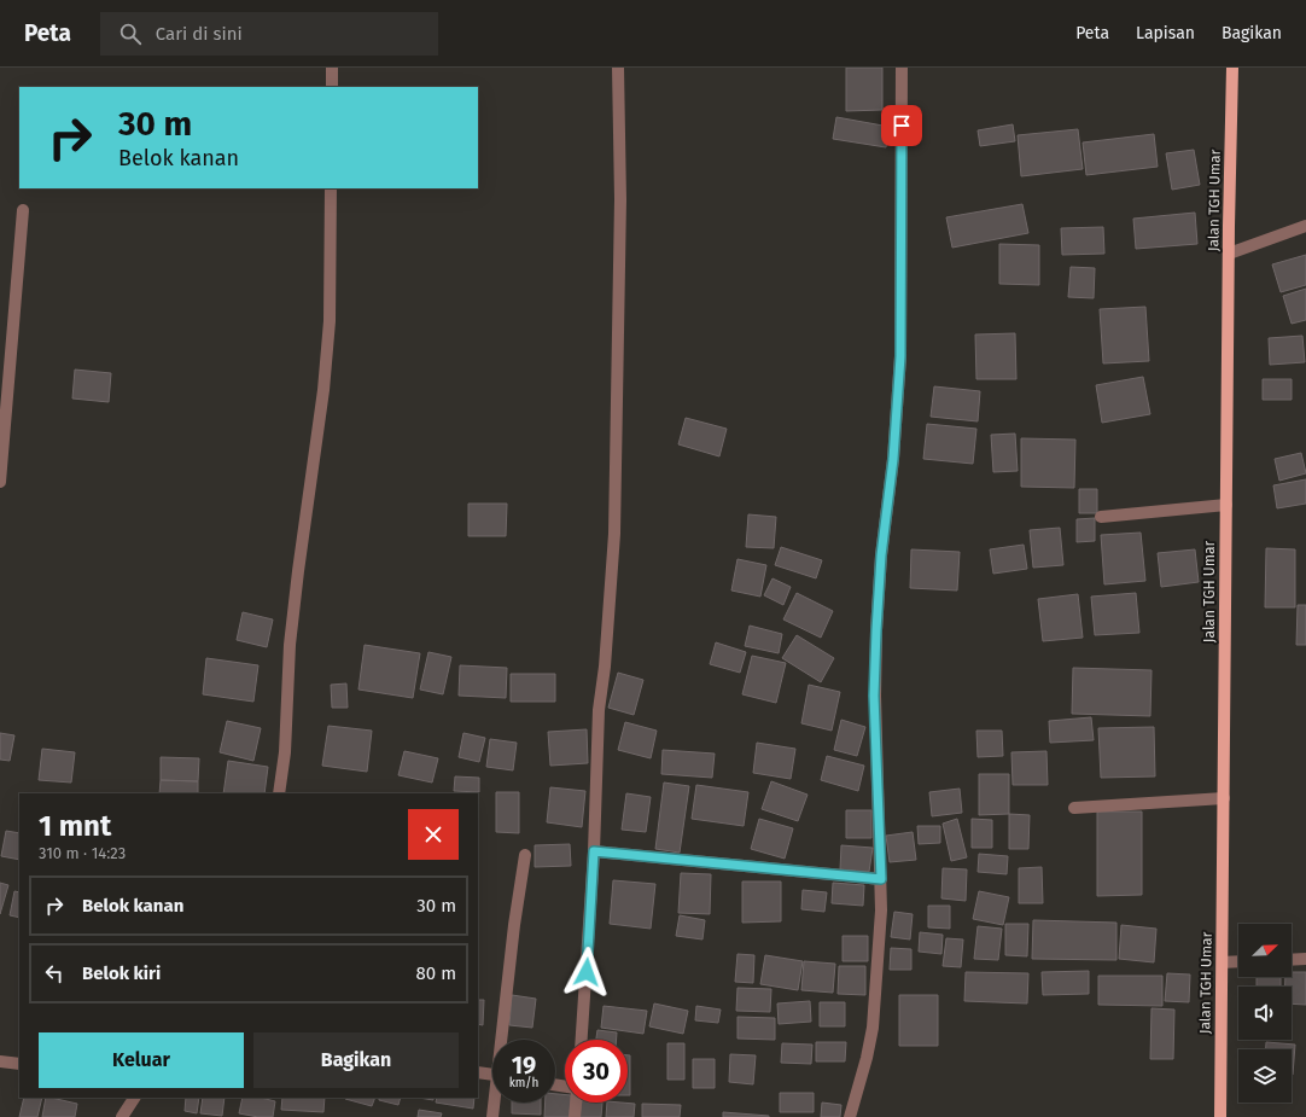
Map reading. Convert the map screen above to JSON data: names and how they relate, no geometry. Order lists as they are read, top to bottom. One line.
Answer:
{"streets":{"main road":["Jalan TGH Umar"]},"north":"top right","page":{"header":"Peta","search":"Cari di sini","nav":["Peta","Lapisan","Bagikan"],"turn":["30 m","Belok kanan"],"heading":["1 mnt","310 m · 14:23"],"list":[{"name":"Belok kanan","value":"30 m"},{"name":"Belok kiri","value":"80 m"}],"buttons":["Keluar","Bagikan"],"speed":"19 km/h","limit":"30"}}
